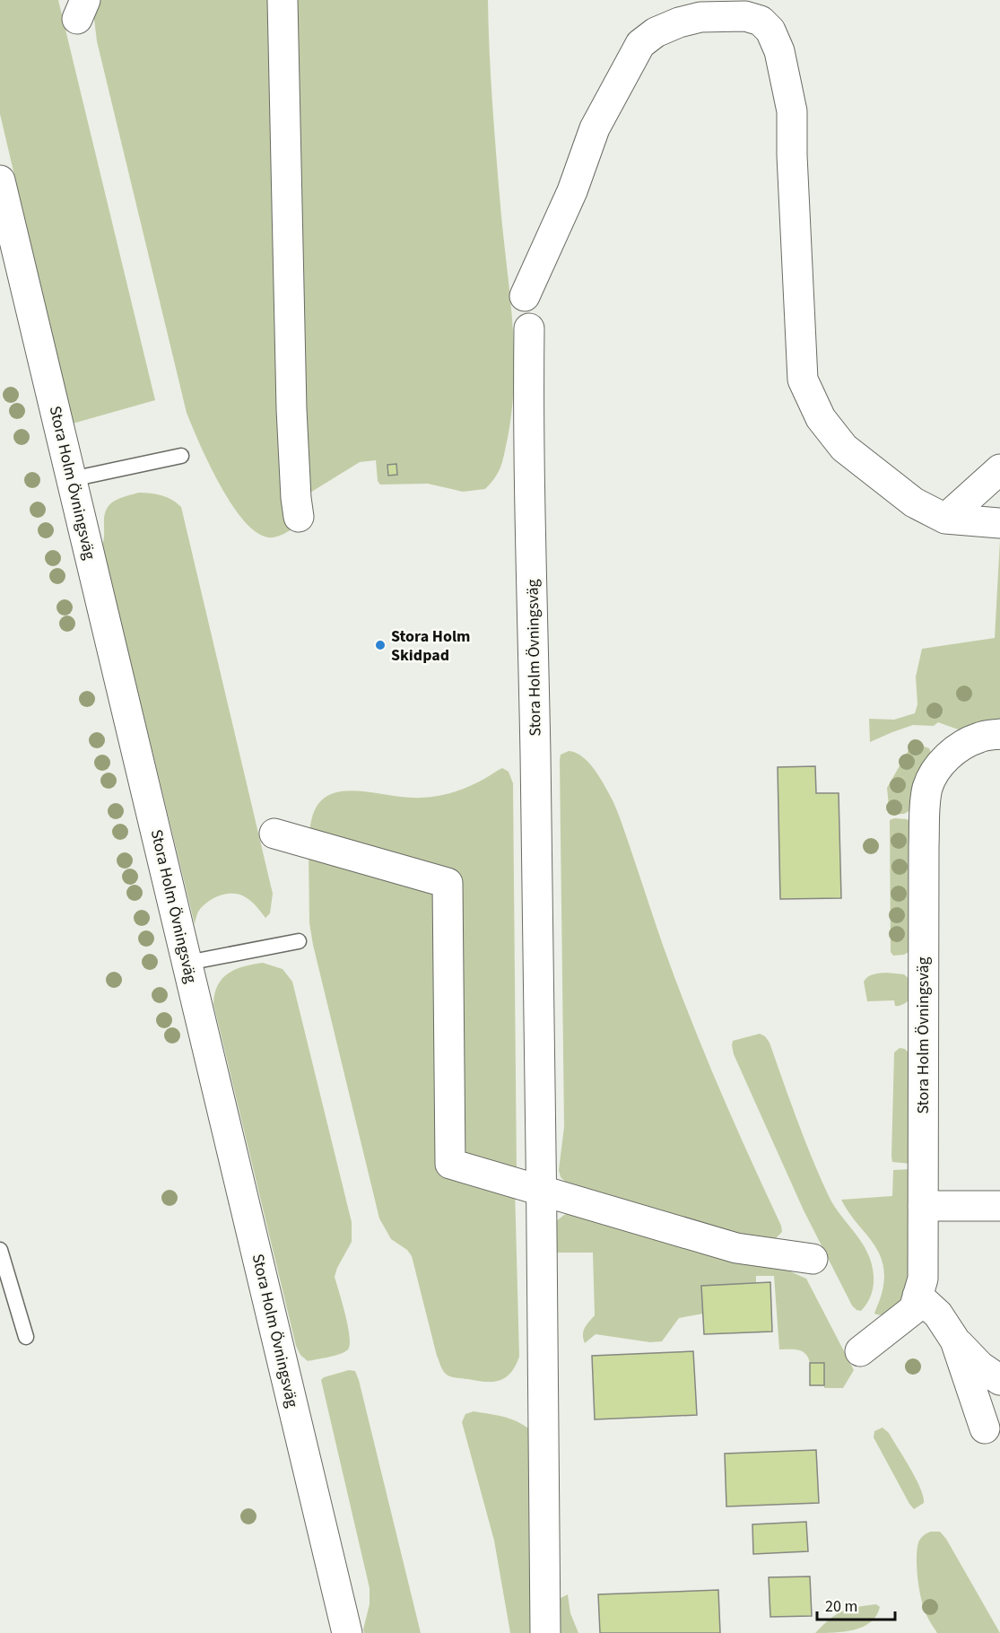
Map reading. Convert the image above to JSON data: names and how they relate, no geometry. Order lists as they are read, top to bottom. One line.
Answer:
{"streets":{"street":["Stora Holm Övningsväg"]},"places":["Stora Holm Skidpad"],"scale_bar":"20 m"}
